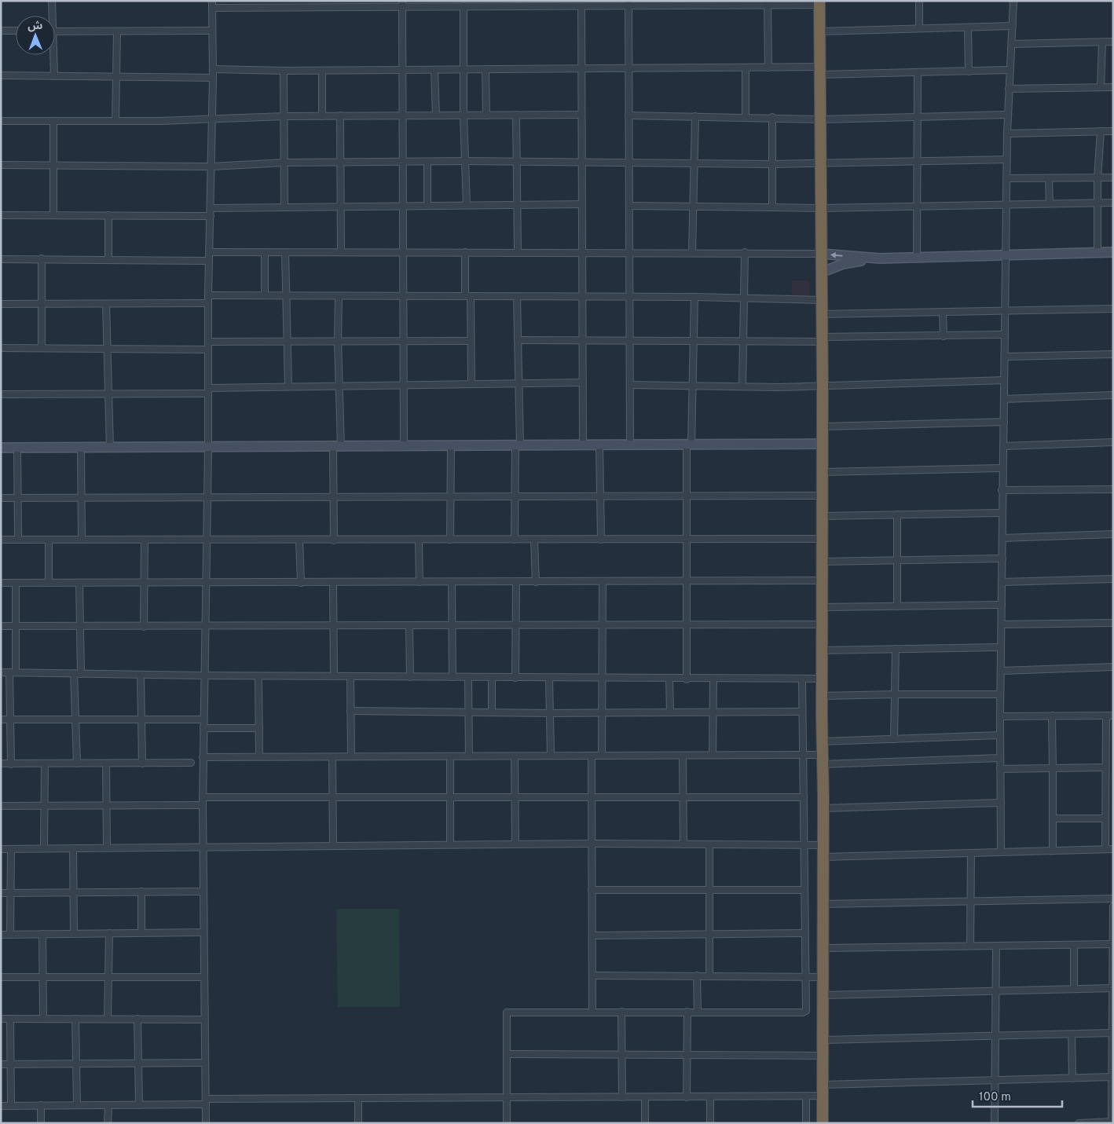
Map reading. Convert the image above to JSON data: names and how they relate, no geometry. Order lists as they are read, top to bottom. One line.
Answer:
{"scale_bar":"100 m","north":"top"}
